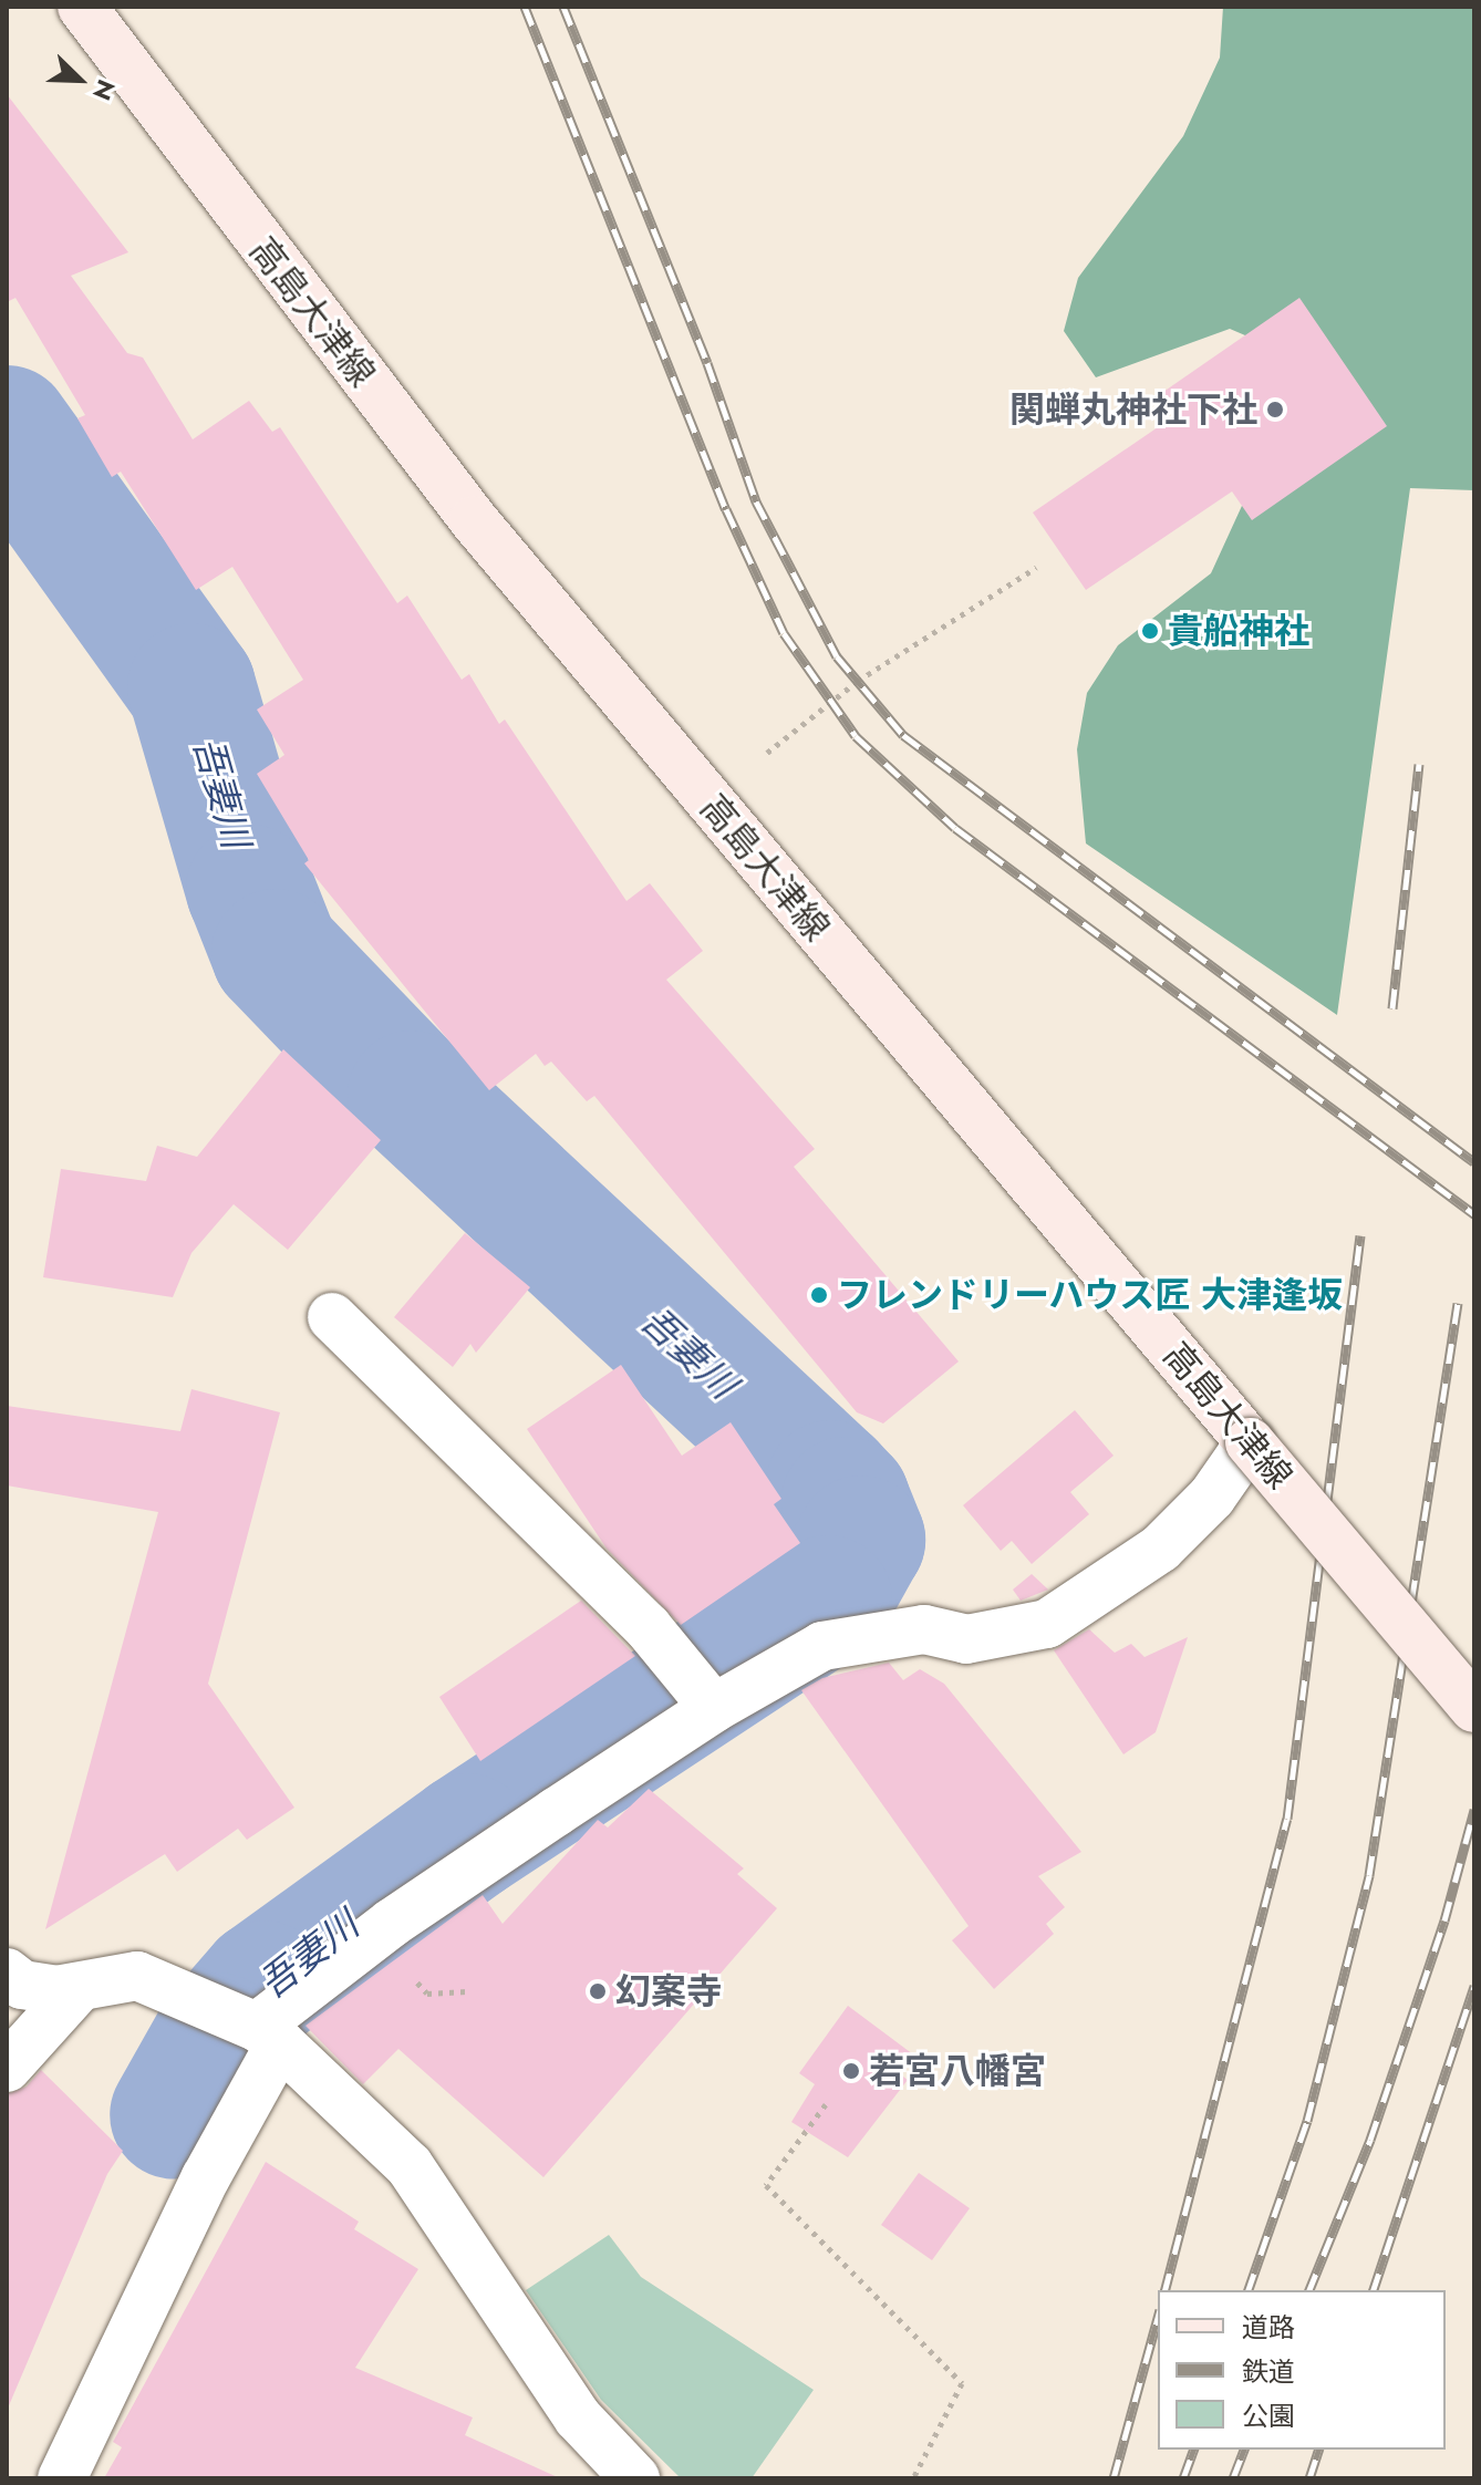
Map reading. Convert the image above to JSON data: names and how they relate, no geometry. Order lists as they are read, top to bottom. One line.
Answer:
{"streets":{"main road":["高島大津線"]},"water":["吾妻川"],"places":["関蝉丸神社下社","貴船神社","フレンドリーハウス匠 大津逢坂","幻案寺","若宮八幡宮"],"legend":["道路","鉄道","公園"],"north":"bottom right"}
